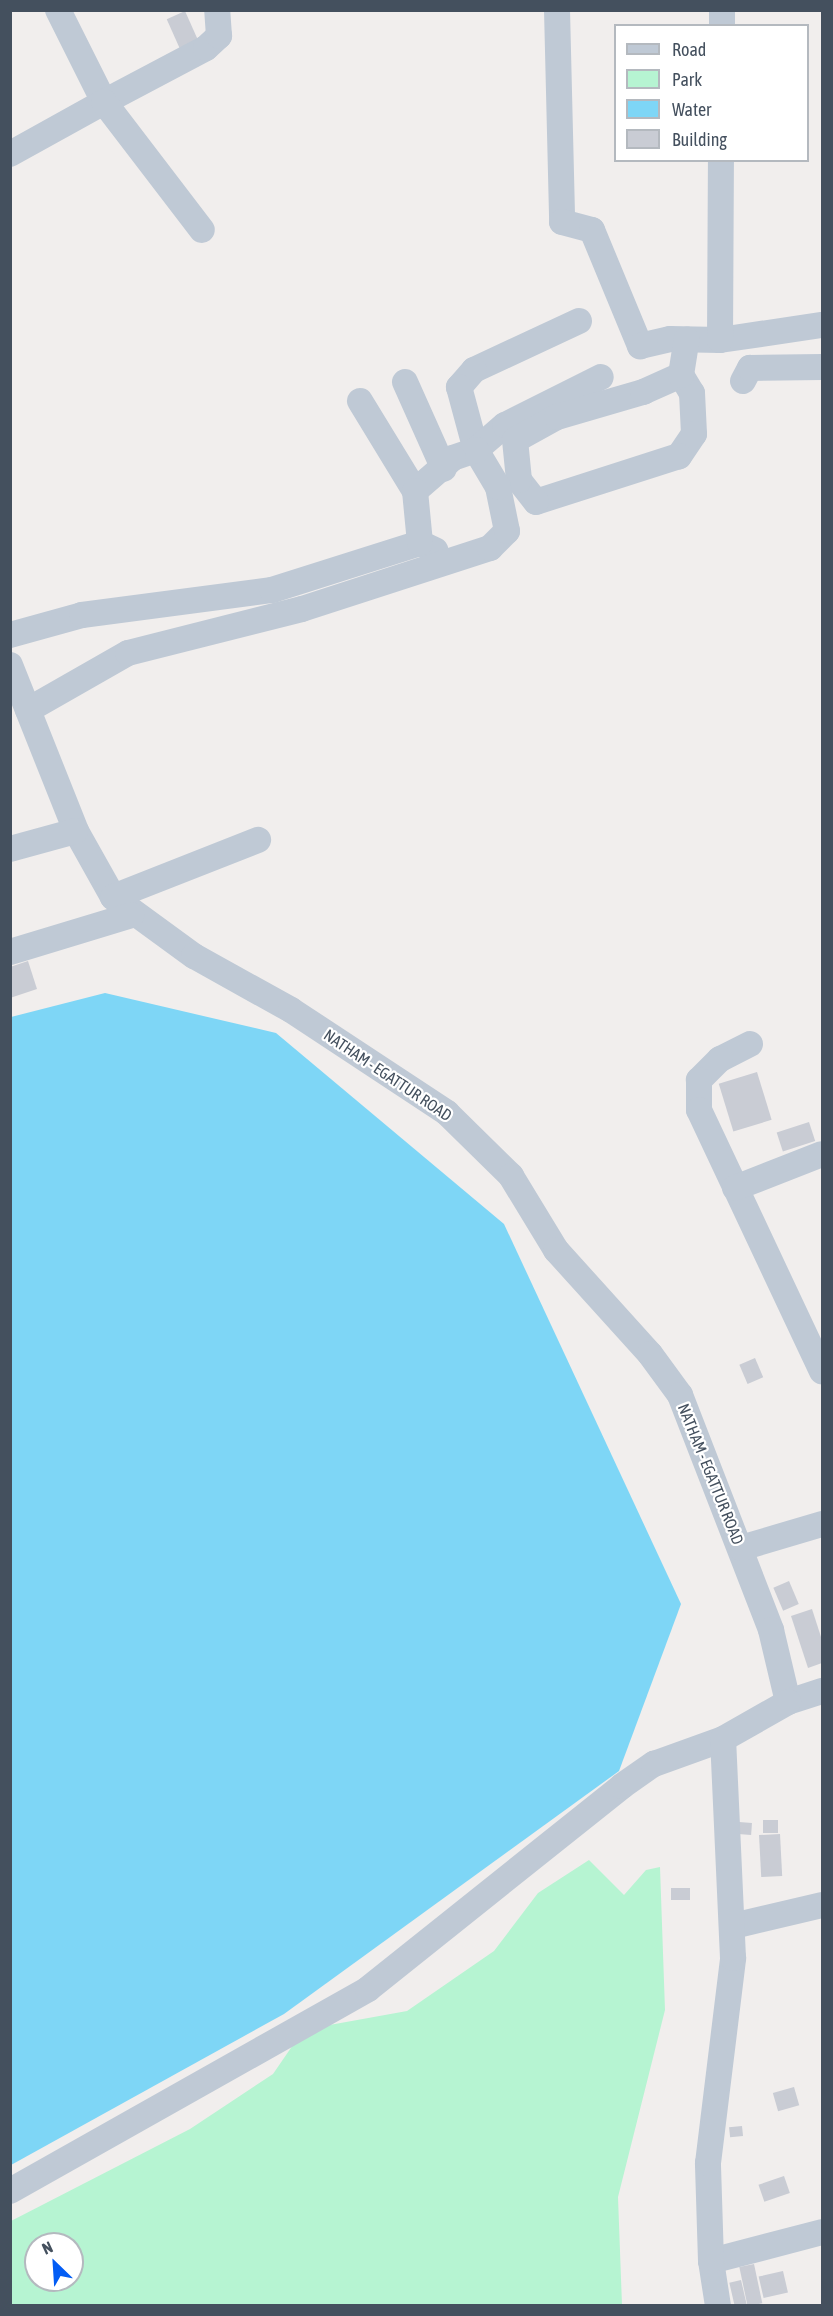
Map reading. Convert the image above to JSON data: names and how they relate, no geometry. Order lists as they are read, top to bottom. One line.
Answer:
{"streets":{"street":["NATHAM - EGATTUR ROAD"]},"legend":["Road","Park","Water","Building"],"north":"top left"}
